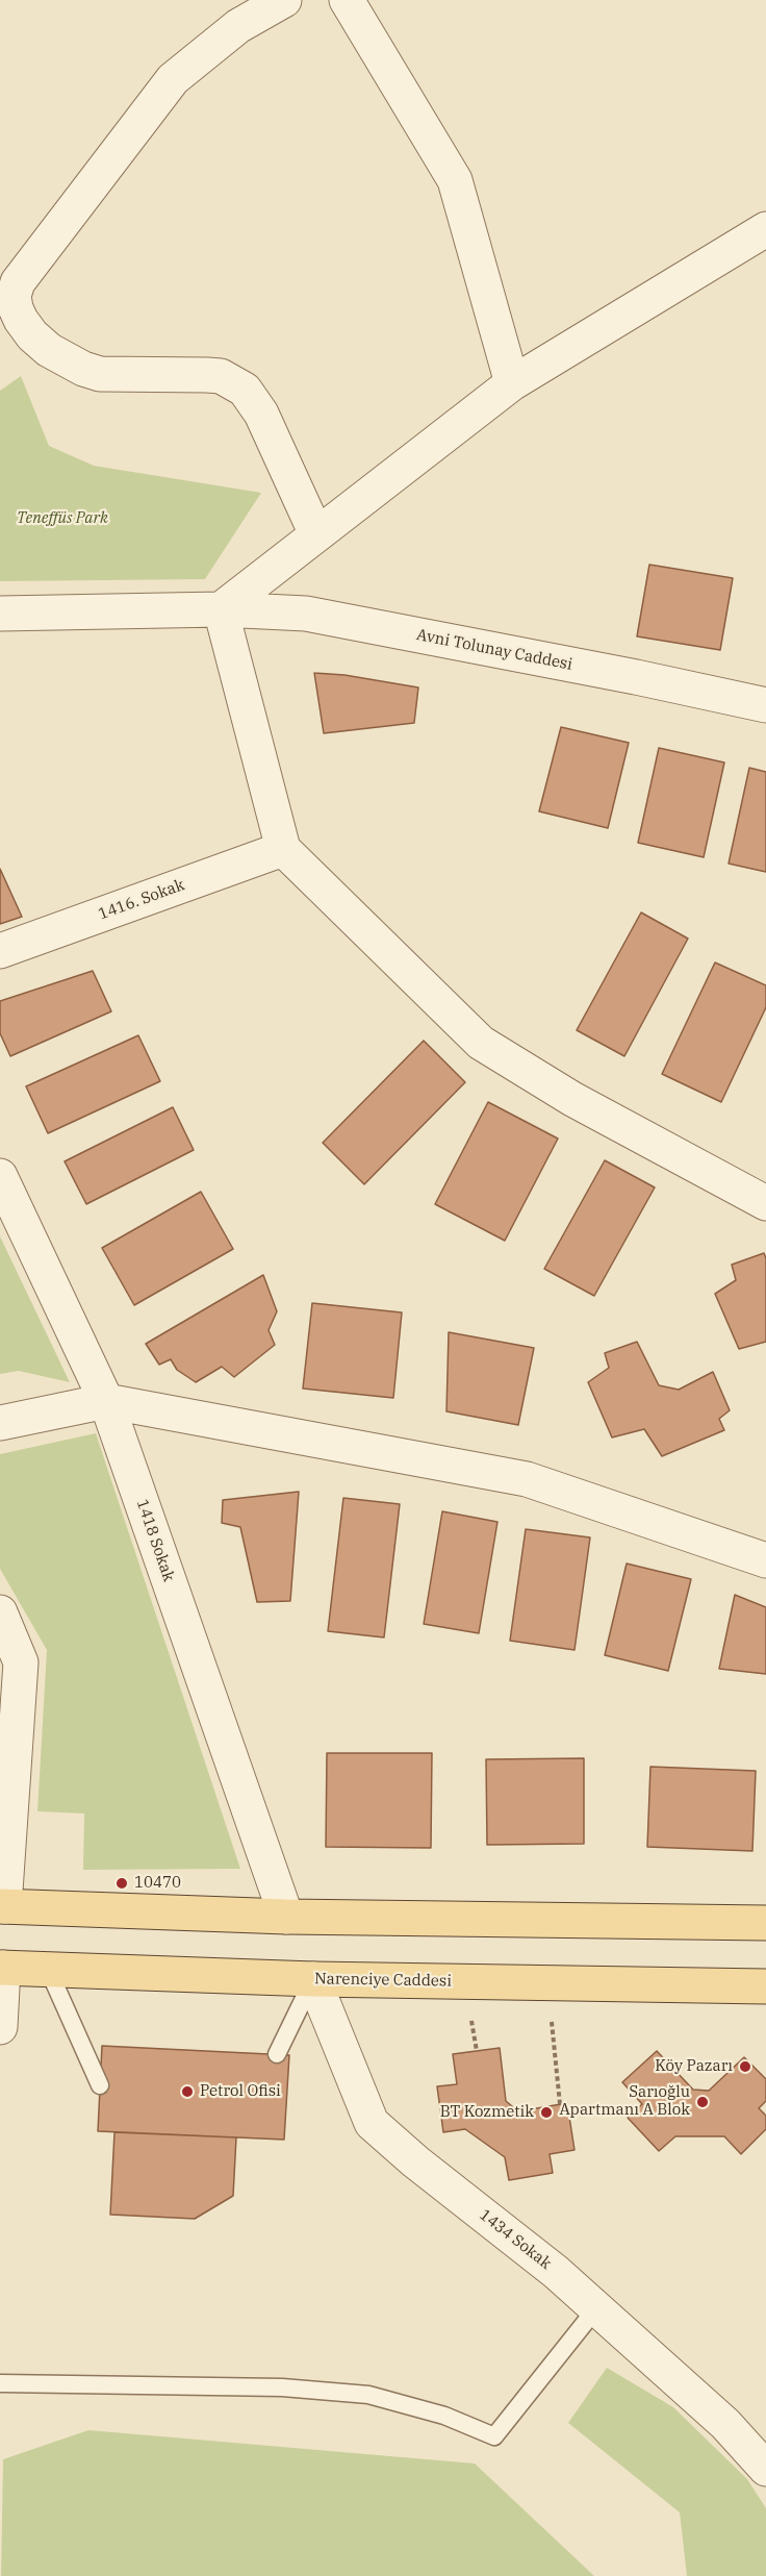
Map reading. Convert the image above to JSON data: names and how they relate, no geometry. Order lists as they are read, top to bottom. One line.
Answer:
{"streets":{"main road":["Narenciye Caddesi"],"street":["Avni Tolunay Caddesi","1416. Sokak","1418 Sokak","1434 Sokak"]},"crossings":[["Narenciye Caddesi","1434 Sokak"]],"parks":["Teneffüs Park"],"places":["10470","Köy Pazarı","Petrol Ofisi","Sarıoğlu Apartmanı A Blok","BT Kozmetik"]}
